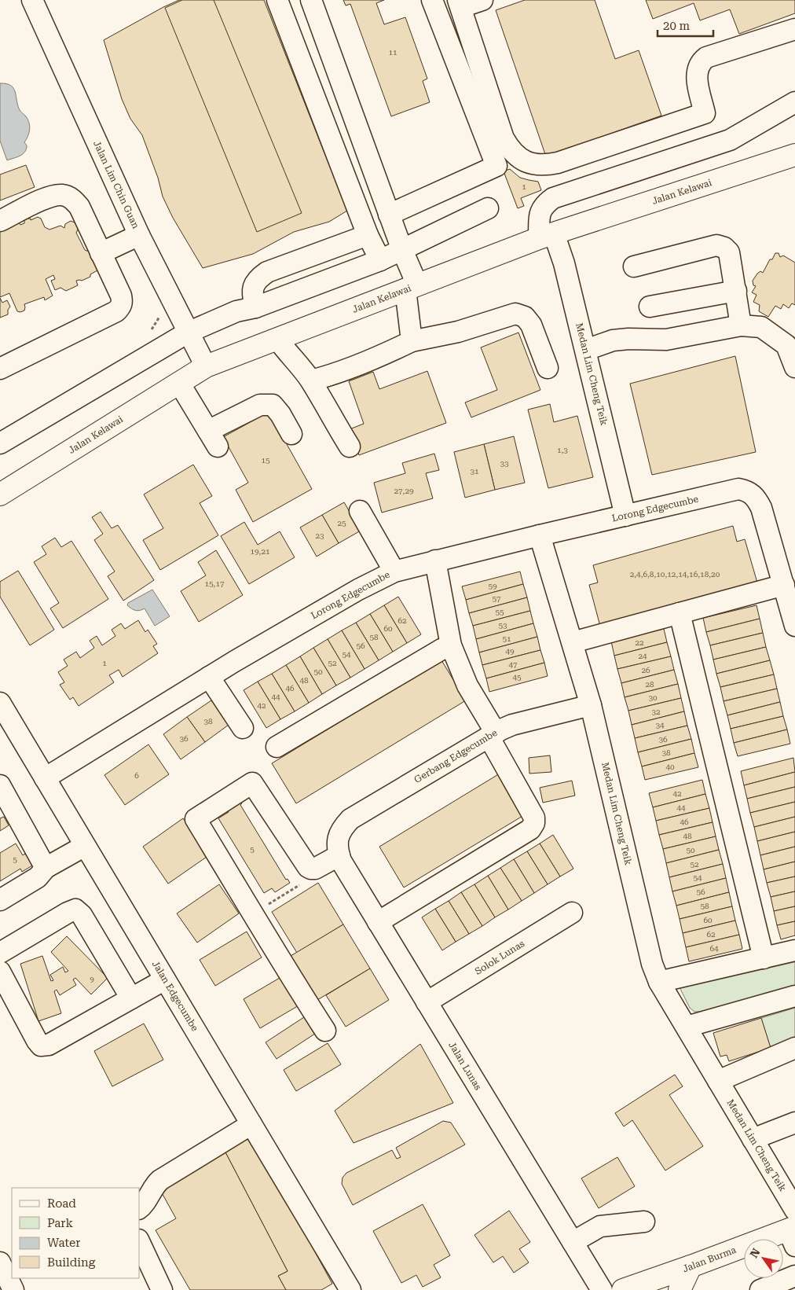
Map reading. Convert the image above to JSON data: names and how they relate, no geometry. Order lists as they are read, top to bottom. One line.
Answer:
{"streets":{"main road":["Jalan Kelawai","Jalan Burma"],"street":["Jalan Lim Chin Guan","Medan Lim Cheng Teik","Lorong Edgecumbe","Gerbang Edgecumbe","Solok Lunas","Jalan Edgecumbe","Jalan Lunas"]},"crossings":[["Jalan Lim Chin Guan","Jalan Kelawai"],["Jalan Kelawai","Medan Lim Cheng Teik"],["Medan Lim Cheng Teik","Lorong Edgecumbe"],["Medan Lim Cheng Teik","Gerbang Edgecumbe"],["Medan Lim Cheng Teik","Jalan Burma"],["Lorong Edgecumbe","Jalan Edgecumbe"],["Gerbang Edgecumbe","Jalan Lunas"],["Solok Lunas","Jalan Lunas"]],"house_numbers":["11","1","1,3","15","33","31","27,29","25","23","19,21","2,4,6,8,10,12,14,16,18,20","15,17","59","57","55","62","53","60","58","51","22","56","49","54","24","1","52","47","26","50","45","48","28","46","44","30","42","32","38","34","36","36","38","40","6","42","44","46","48","5","50","5","52","54","56","58","60","62","64","9"],"legend":["Road","Park","Water","Building"],"scale_bar":"20 m","north":"top left"}
